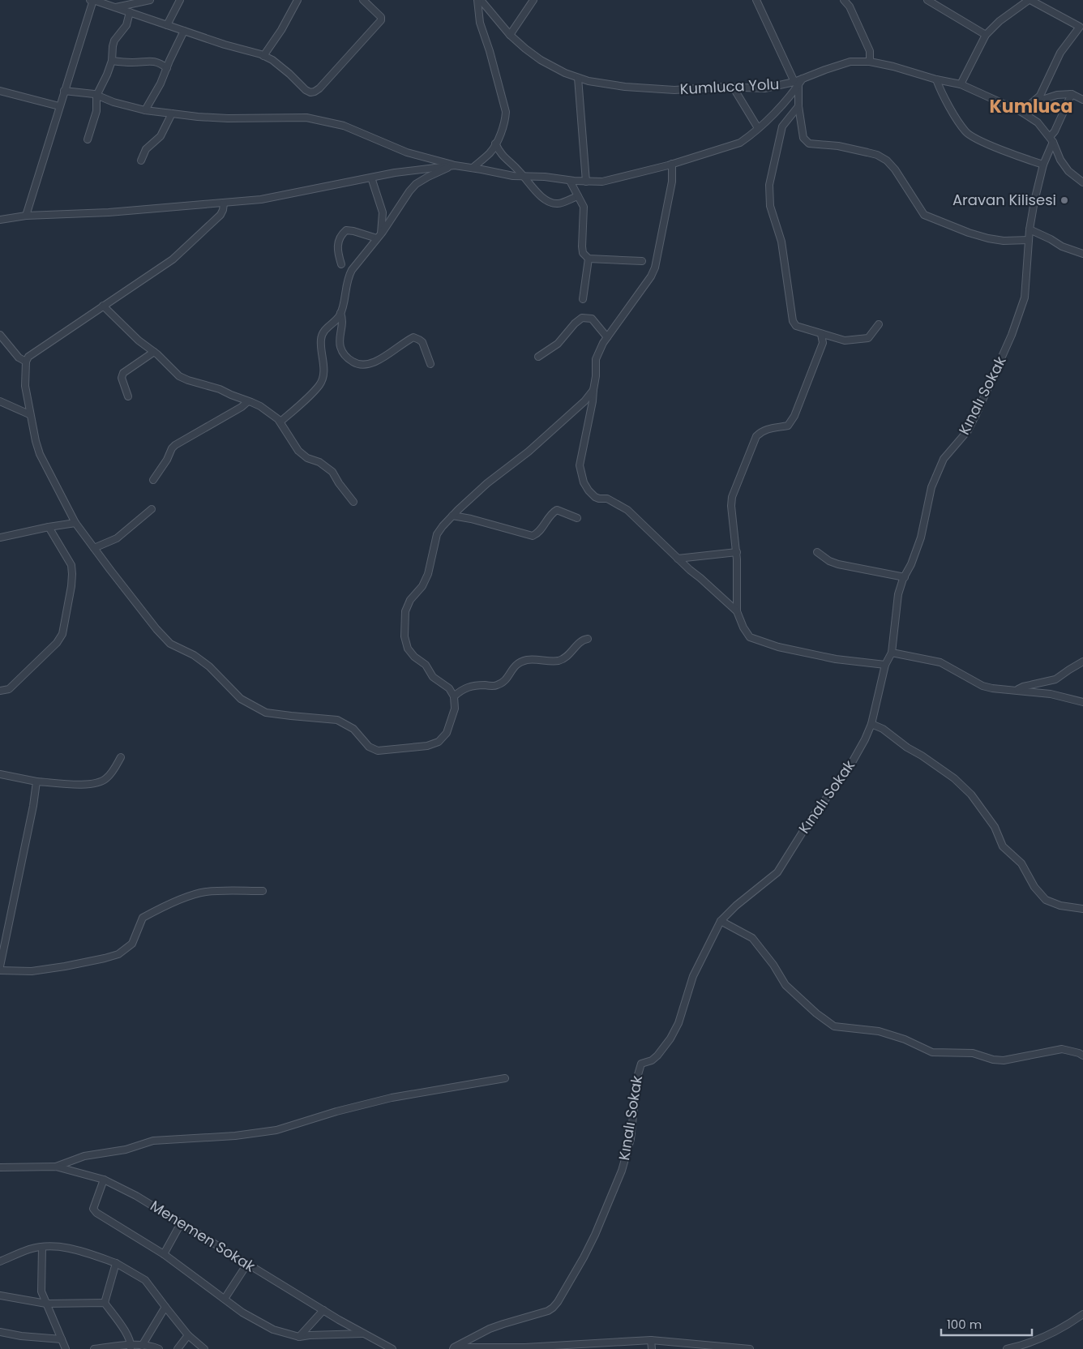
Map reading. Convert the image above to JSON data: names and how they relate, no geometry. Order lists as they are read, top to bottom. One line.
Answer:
{"streets":{"street":["Kumluca Yolu","Kınalı Sokak","Menemen Sokak"]},"crossings":[["Kumluca Yolu","Kınalı Sokak"]],"districts":["Kumluca"],"places":["Aravan Kilisesi"],"scale_bar":"100 m"}
